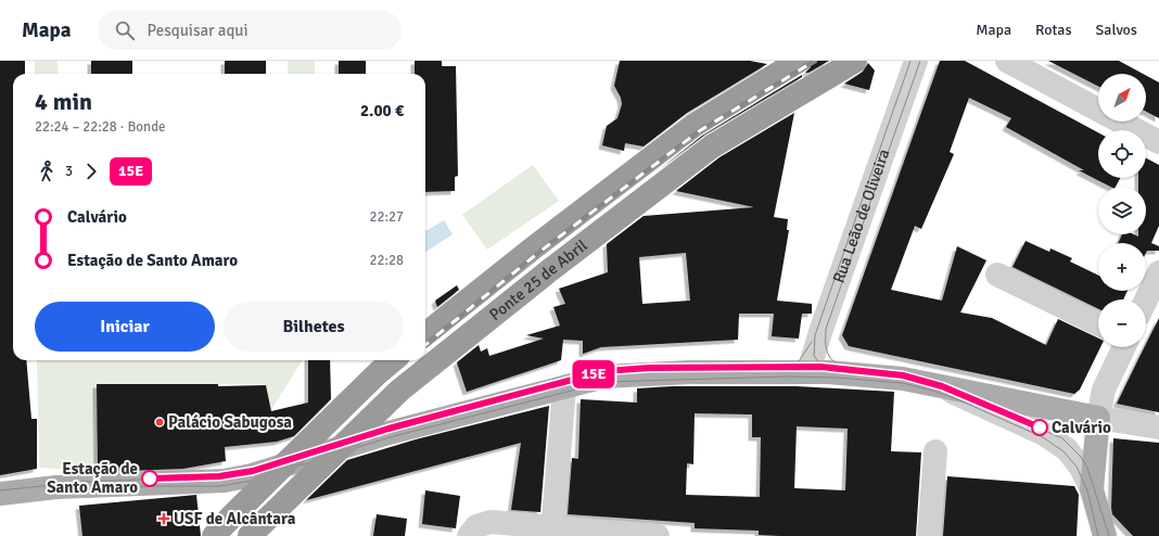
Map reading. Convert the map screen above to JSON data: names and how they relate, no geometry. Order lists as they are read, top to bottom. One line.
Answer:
{"streets":{"highway":["Ponte 25 de Abril"],"street":["Rua Leão de Oliveira"]},"places":{"other":["Palácio Sabugosa","Calvário","Estação de Santo Amaro"],"health":["USF de Alcântara"]},"lines":["tram line 15E"],"north":"top right","page":{"header":"Mapa","search":"Pesquisar aqui","nav":["Mapa","Rotas","Salvos"],"on_map":"15E","map_buttons":["+","−"],"heading":["4 min","22:24 – 22:28 · Bonde","2.00 €"],"legs":["3","15E"],"list":[{"name":"Calvário","value":"22:27"},{"name":"Estação de Santo Amaro","value":"22:28"}],"buttons":["Iniciar","Bilhetes"]}}
